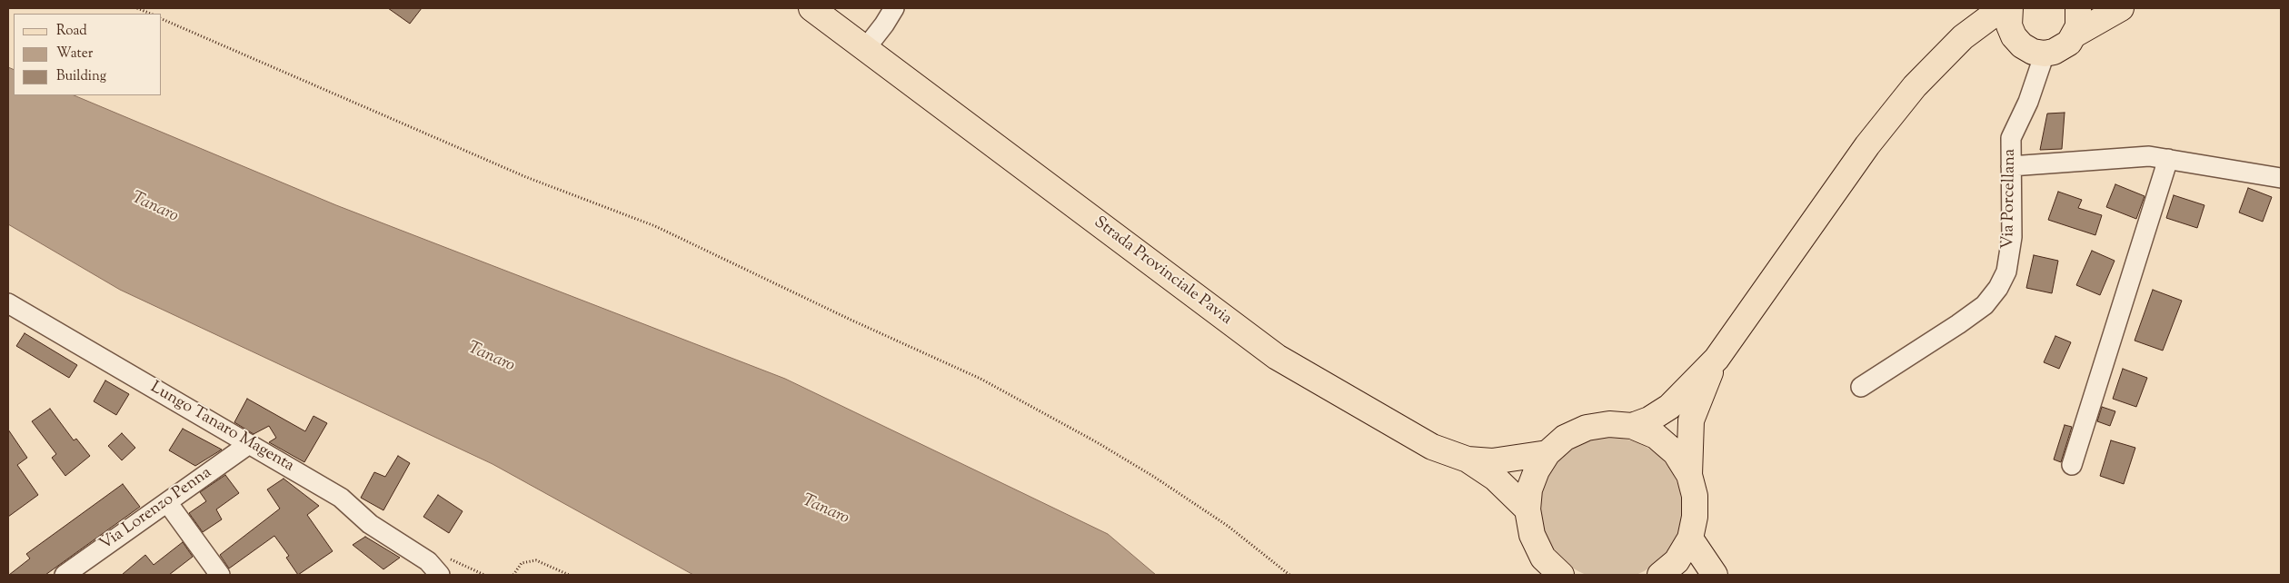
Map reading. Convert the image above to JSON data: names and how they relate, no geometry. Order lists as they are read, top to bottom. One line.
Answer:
{"streets":{"main road":["Strada Provinciale Pavia"],"street":["Via Porcellana","Lungo Tanaro Magenta","Via Lorenzo Penna"]},"crossings":[["Lungo Tanaro Magenta","Via Lorenzo Penna"]],"water":["Tanaro"],"legend":["Road","Water","Building"]}
